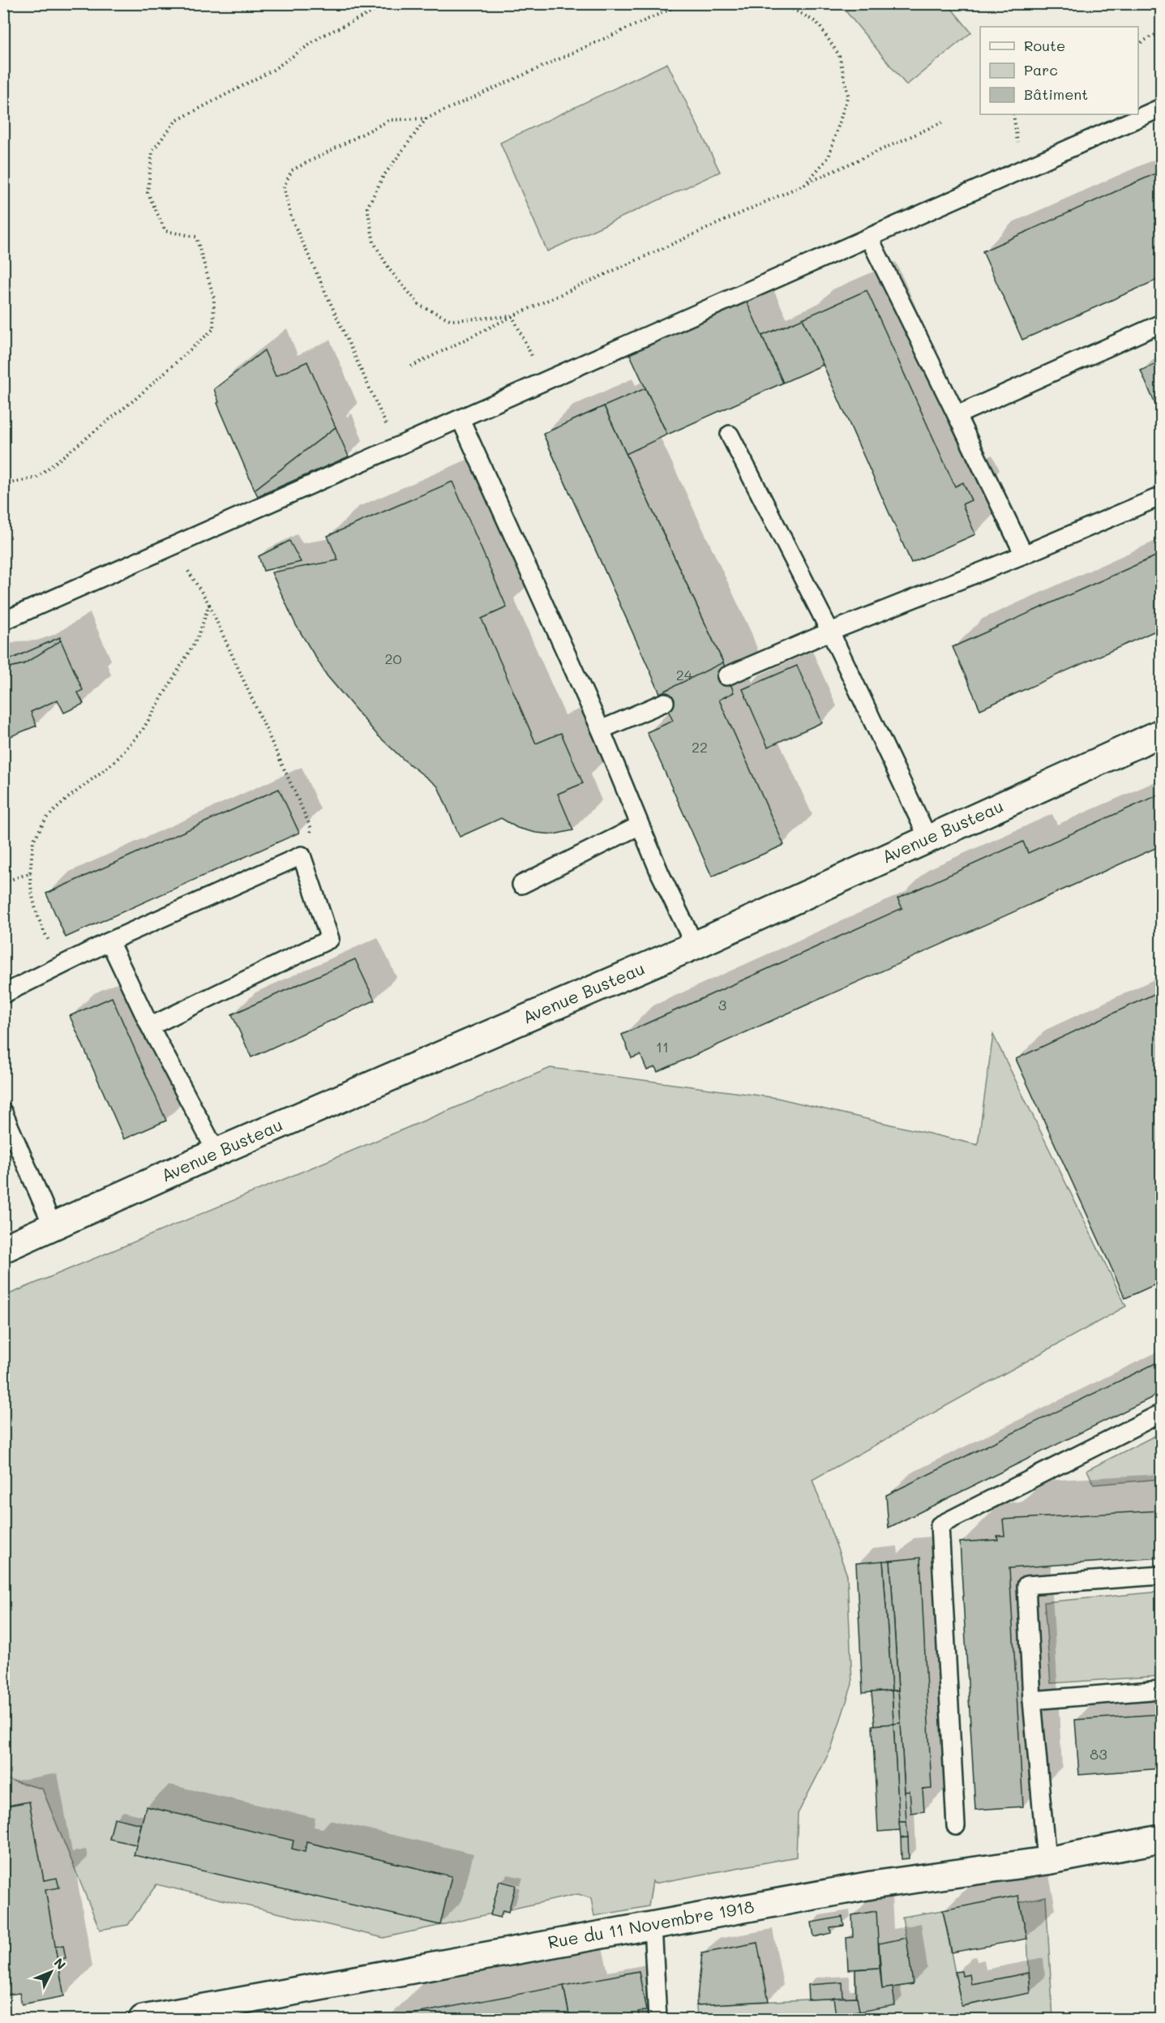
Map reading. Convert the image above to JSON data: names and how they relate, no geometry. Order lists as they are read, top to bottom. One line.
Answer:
{"streets":{"street":["Avenue Busteau","Rue du 11 Novembre 1918"]},"house_numbers":["20","24","22","3","11","83"],"legend":["Route","Parc","Bâtiment"],"north":"top right"}
